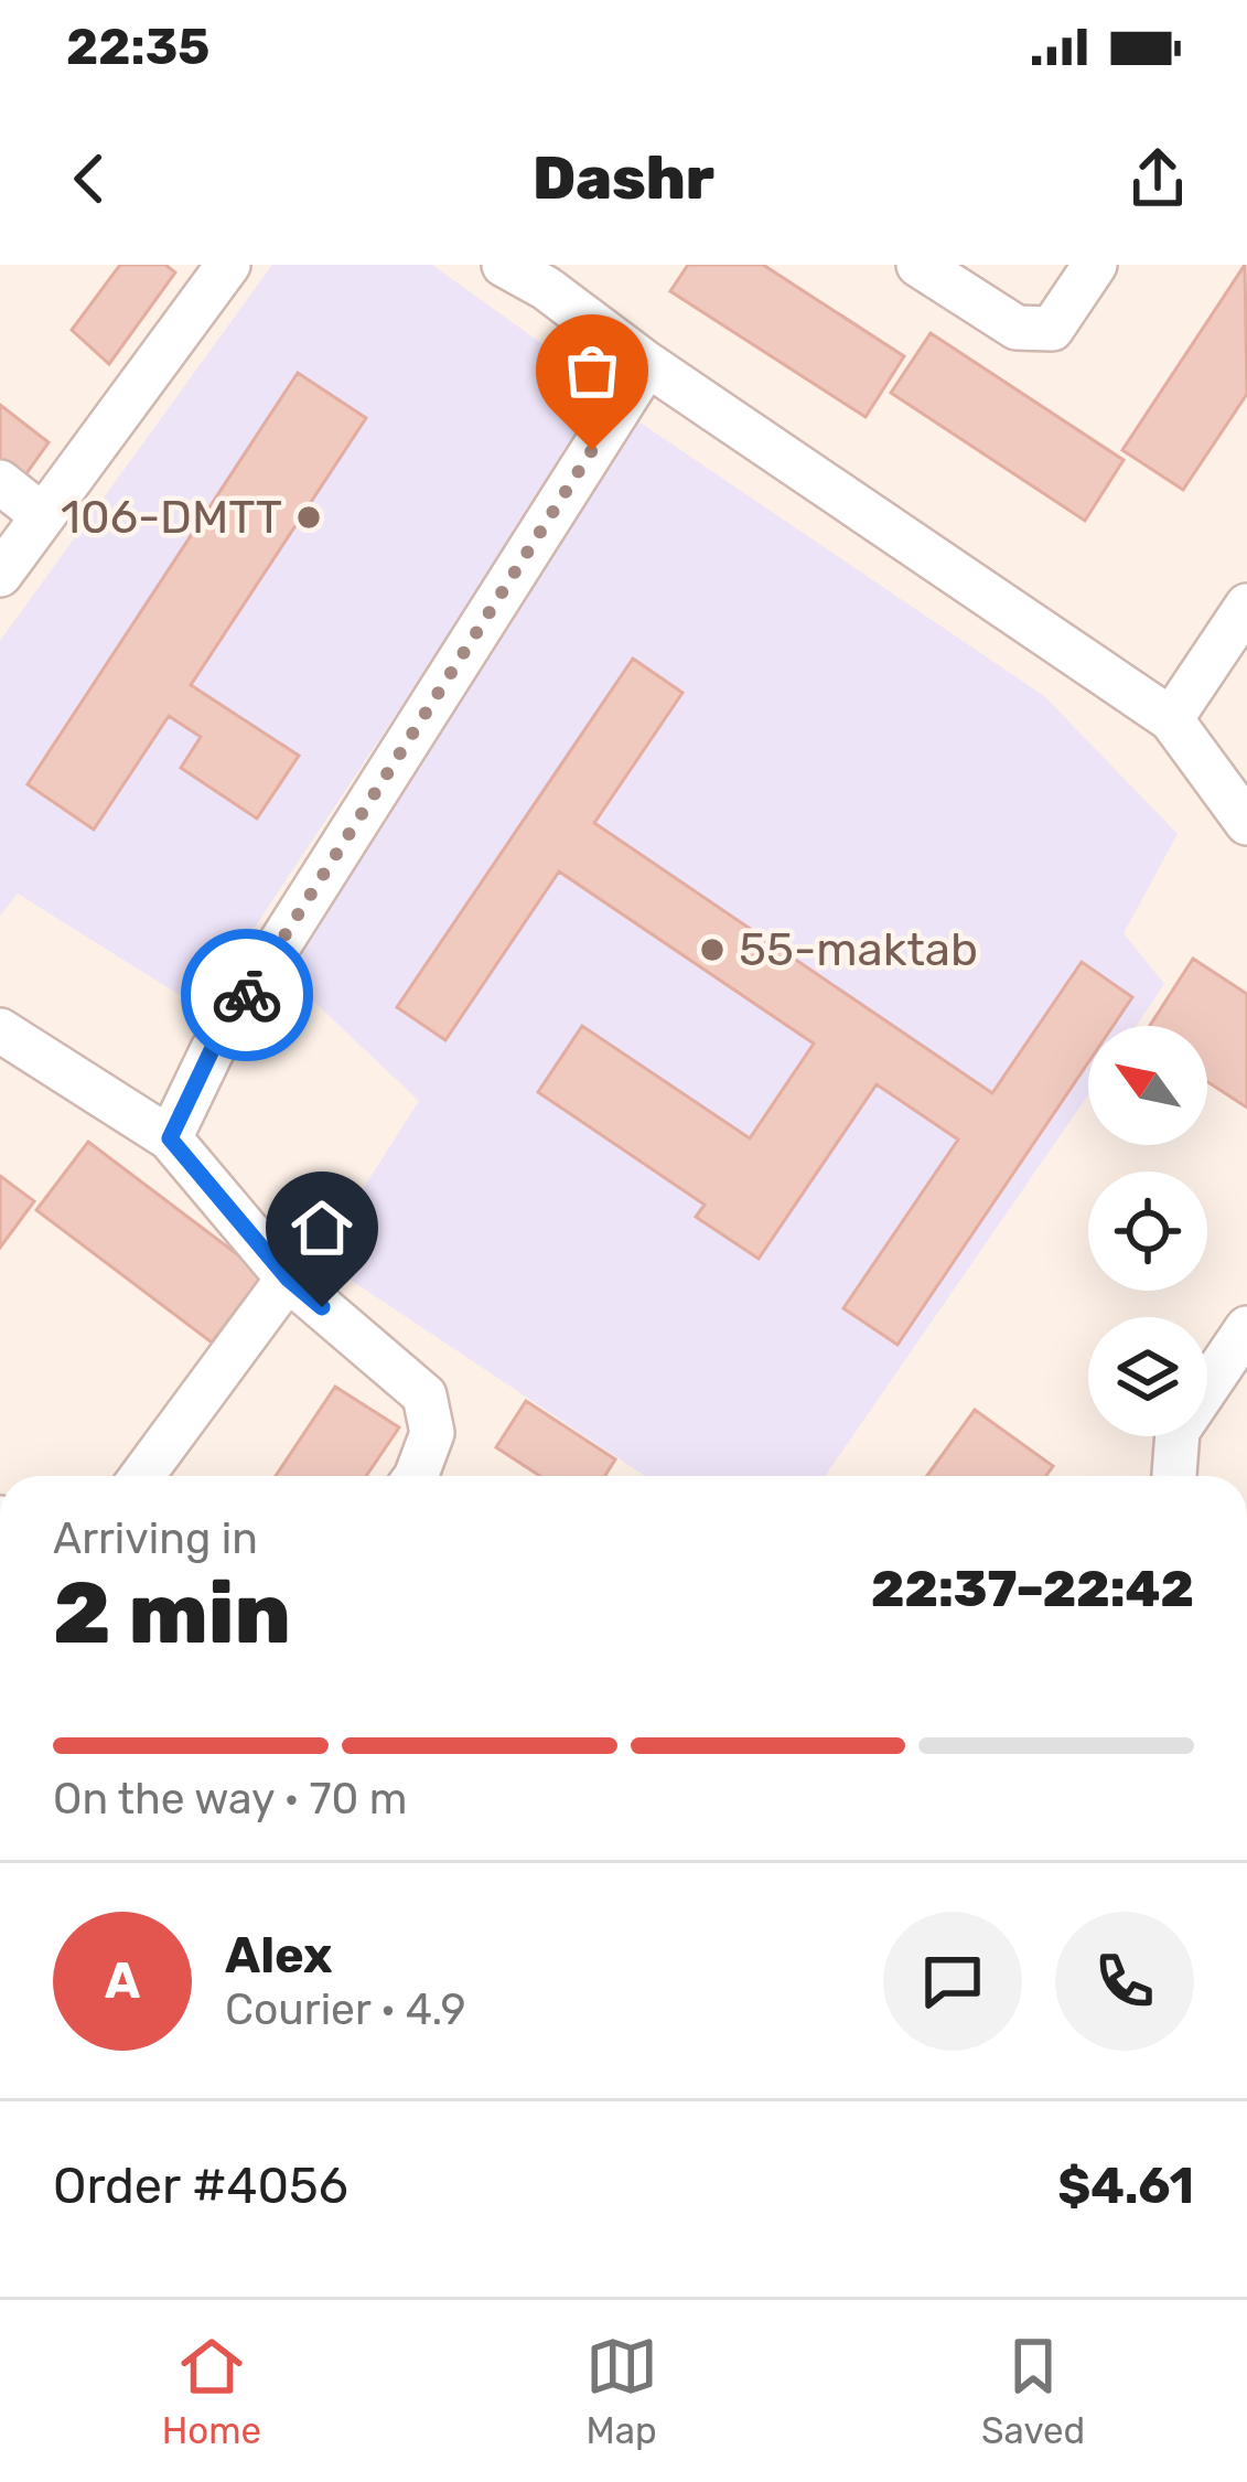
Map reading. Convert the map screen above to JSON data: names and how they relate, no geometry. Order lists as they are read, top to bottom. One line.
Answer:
{"places":["106-DMTT","55-maktab"],"north":"top left","page":{"status":"22:35","header":"Dashr","heading":["2 min","Arriving in","22:37–22:42"],"panel":["Alex","Courier · 4.9","Order #4056","$4.61"],"bar":"On the way · 70 m","round":"A","tabs":["Home","Map","Saved"]}}
